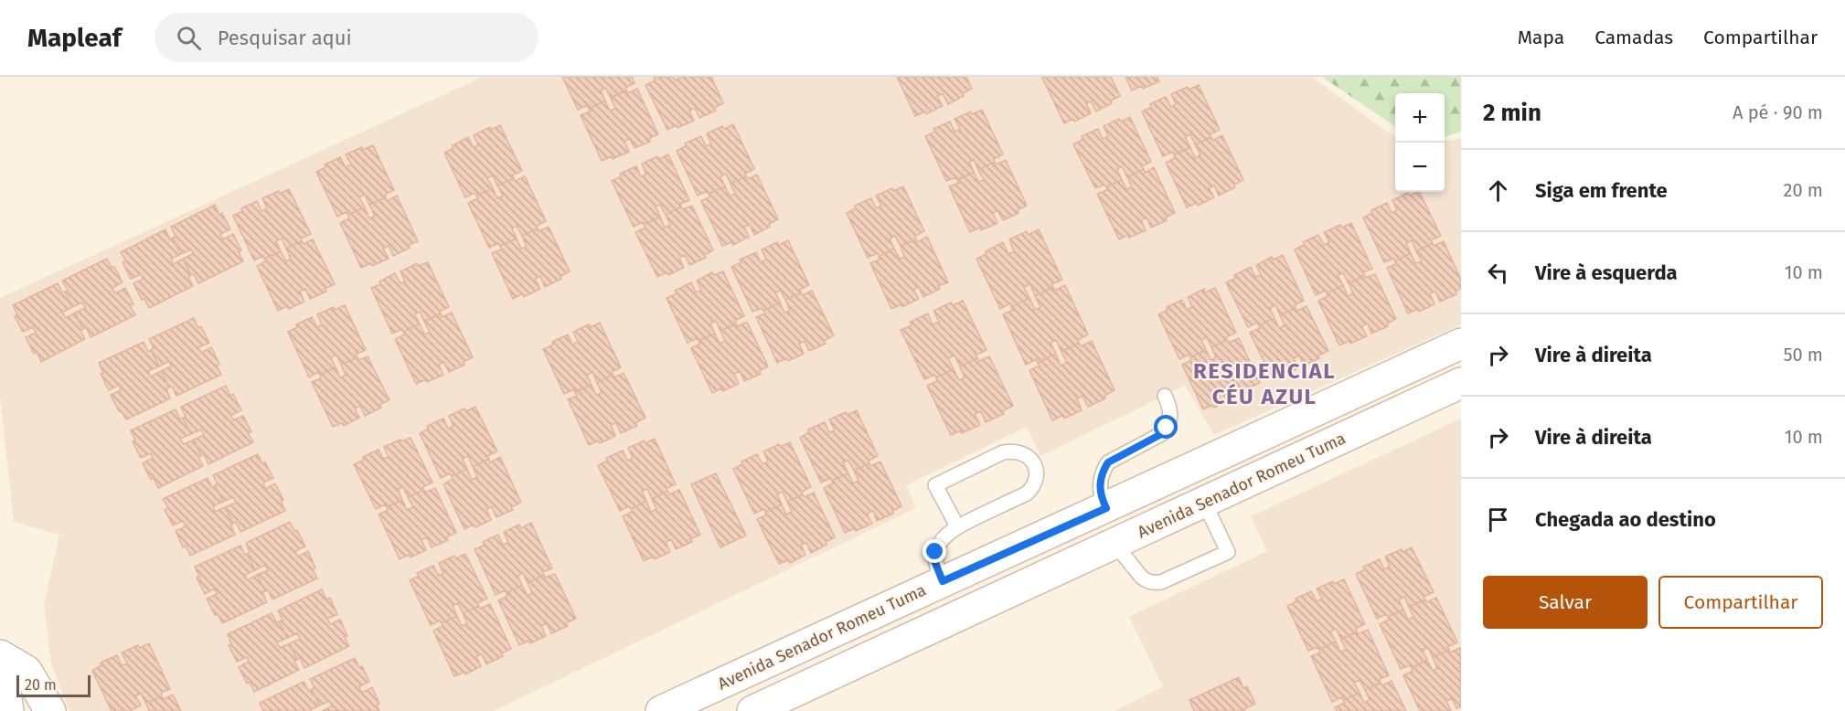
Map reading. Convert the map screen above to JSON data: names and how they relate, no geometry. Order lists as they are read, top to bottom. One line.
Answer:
{"streets":{"street":["Avenida Senador Romeu Tuma"]},"districts":["RESIDENCIAL CÉU AZUL"],"scale_bar":"20 m","page":{"header":"Mapleaf","search":"Pesquisar aqui","nav":["Mapa","Camadas","Compartilhar"],"heading":["2 min","A pé · 90 m"],"map_buttons":["+","−"],"list":[["Siga em frente","20 m"],["Vire à esquerda","10 m"],["Vire à direita","50 m"],["Vire à direita","10 m"],"Chegada ao destino"],"buttons":["Salvar","Compartilhar"],"scale":"20 m"}}
